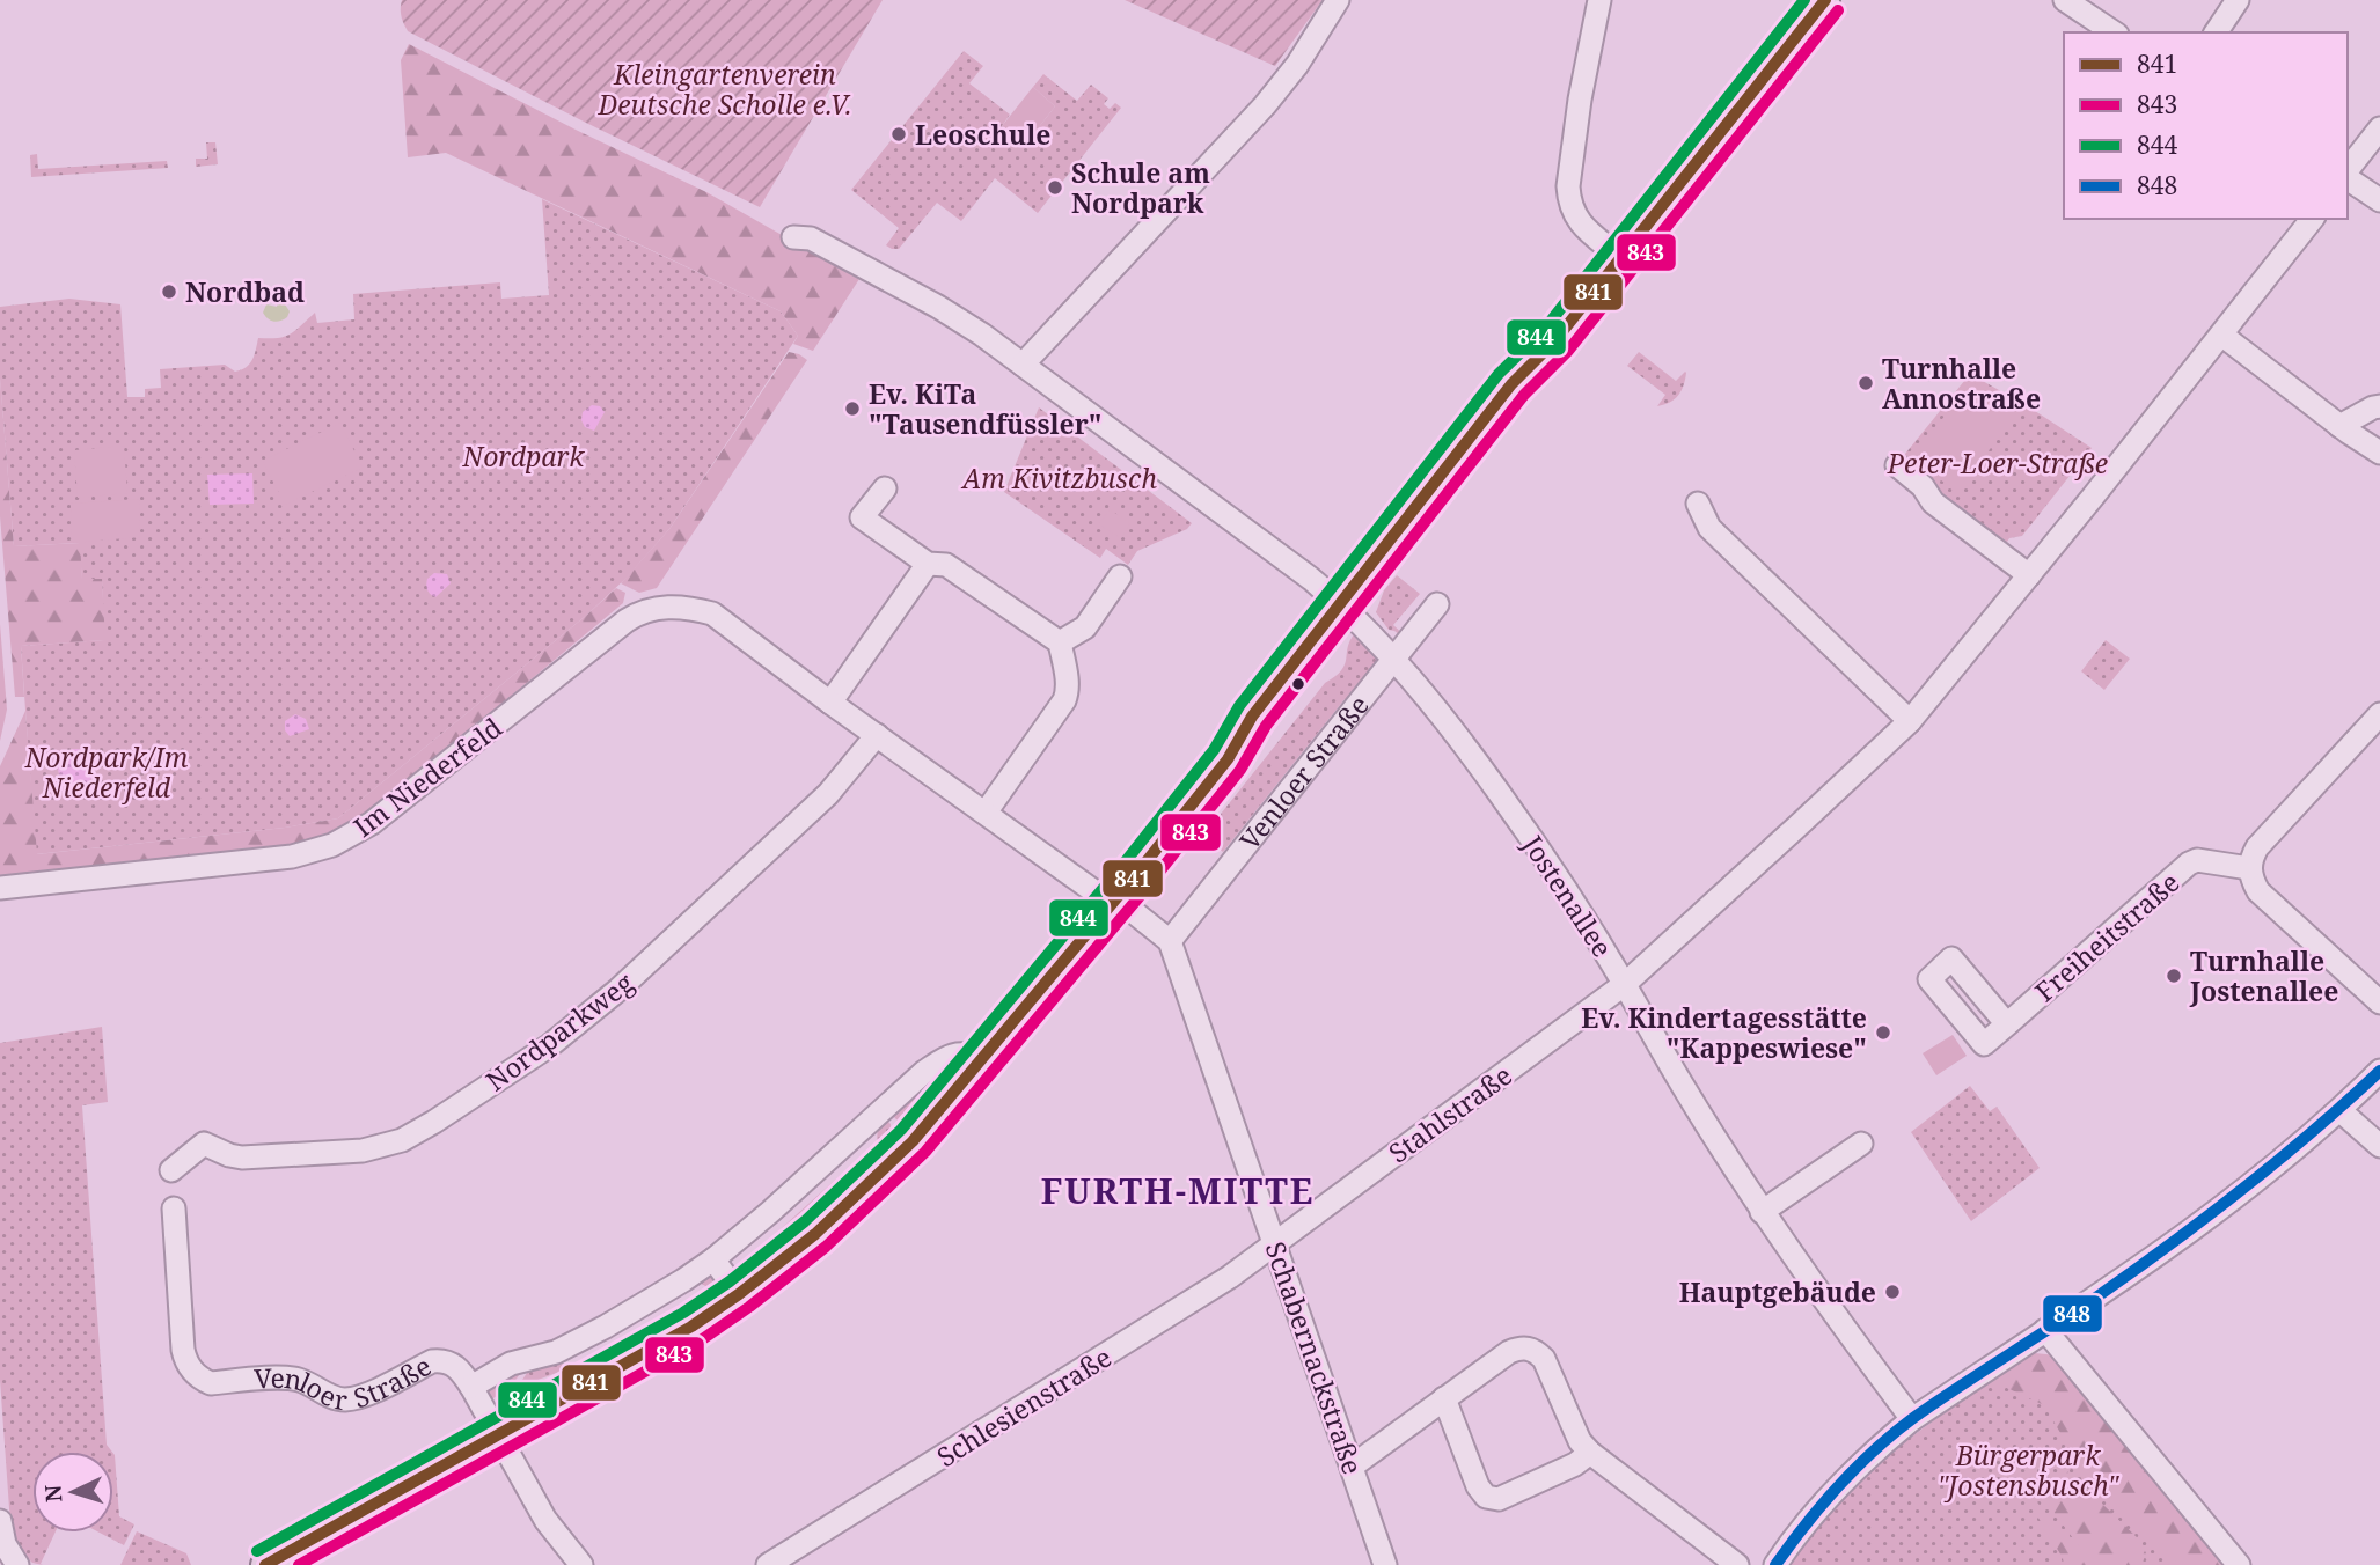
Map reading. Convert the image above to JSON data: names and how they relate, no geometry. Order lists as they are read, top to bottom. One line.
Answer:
{"streets":{"street":["Venloer Straße","Im Niederfeld","Jostenallee","Freiheitstraße","Nordparkweg","Stahlstraße","Schabernackstraße","Schlesienstraße"]},"crossings":[["Venloer Straße","Jostenallee"],["Venloer Straße","Schabernackstraße"],["Jostenallee","Stahlstraße"],["Stahlstraße","Schabernackstraße"],["Stahlstraße","Schlesienstraße"],["Schabernackstraße","Schlesienstraße"]],"districts":["FURTH-MITTE"],"parks":["Kleingartenverein Deutsche Scholle e.V.","Nordpark","Peter-Loer-Straße","Am Kivitzbusch","Nordpark/Im Niederfeld","Bürgerpark \"Jostensbusch\""],"places":["Leoschule","Schule am Nordpark","Nordbad","Turnhalle Annostraße","Ev. KiTa \"Tausendfüssler\"","Turnhalle Jostenallee","Ev. Kindertagesstätte \"Kappeswiese\"","Hauptgebäude"],"lines":["transit line 841","transit line 844","transit line 843","transit line 848"],"legend":["841","843","844","848"],"north":"left"}
